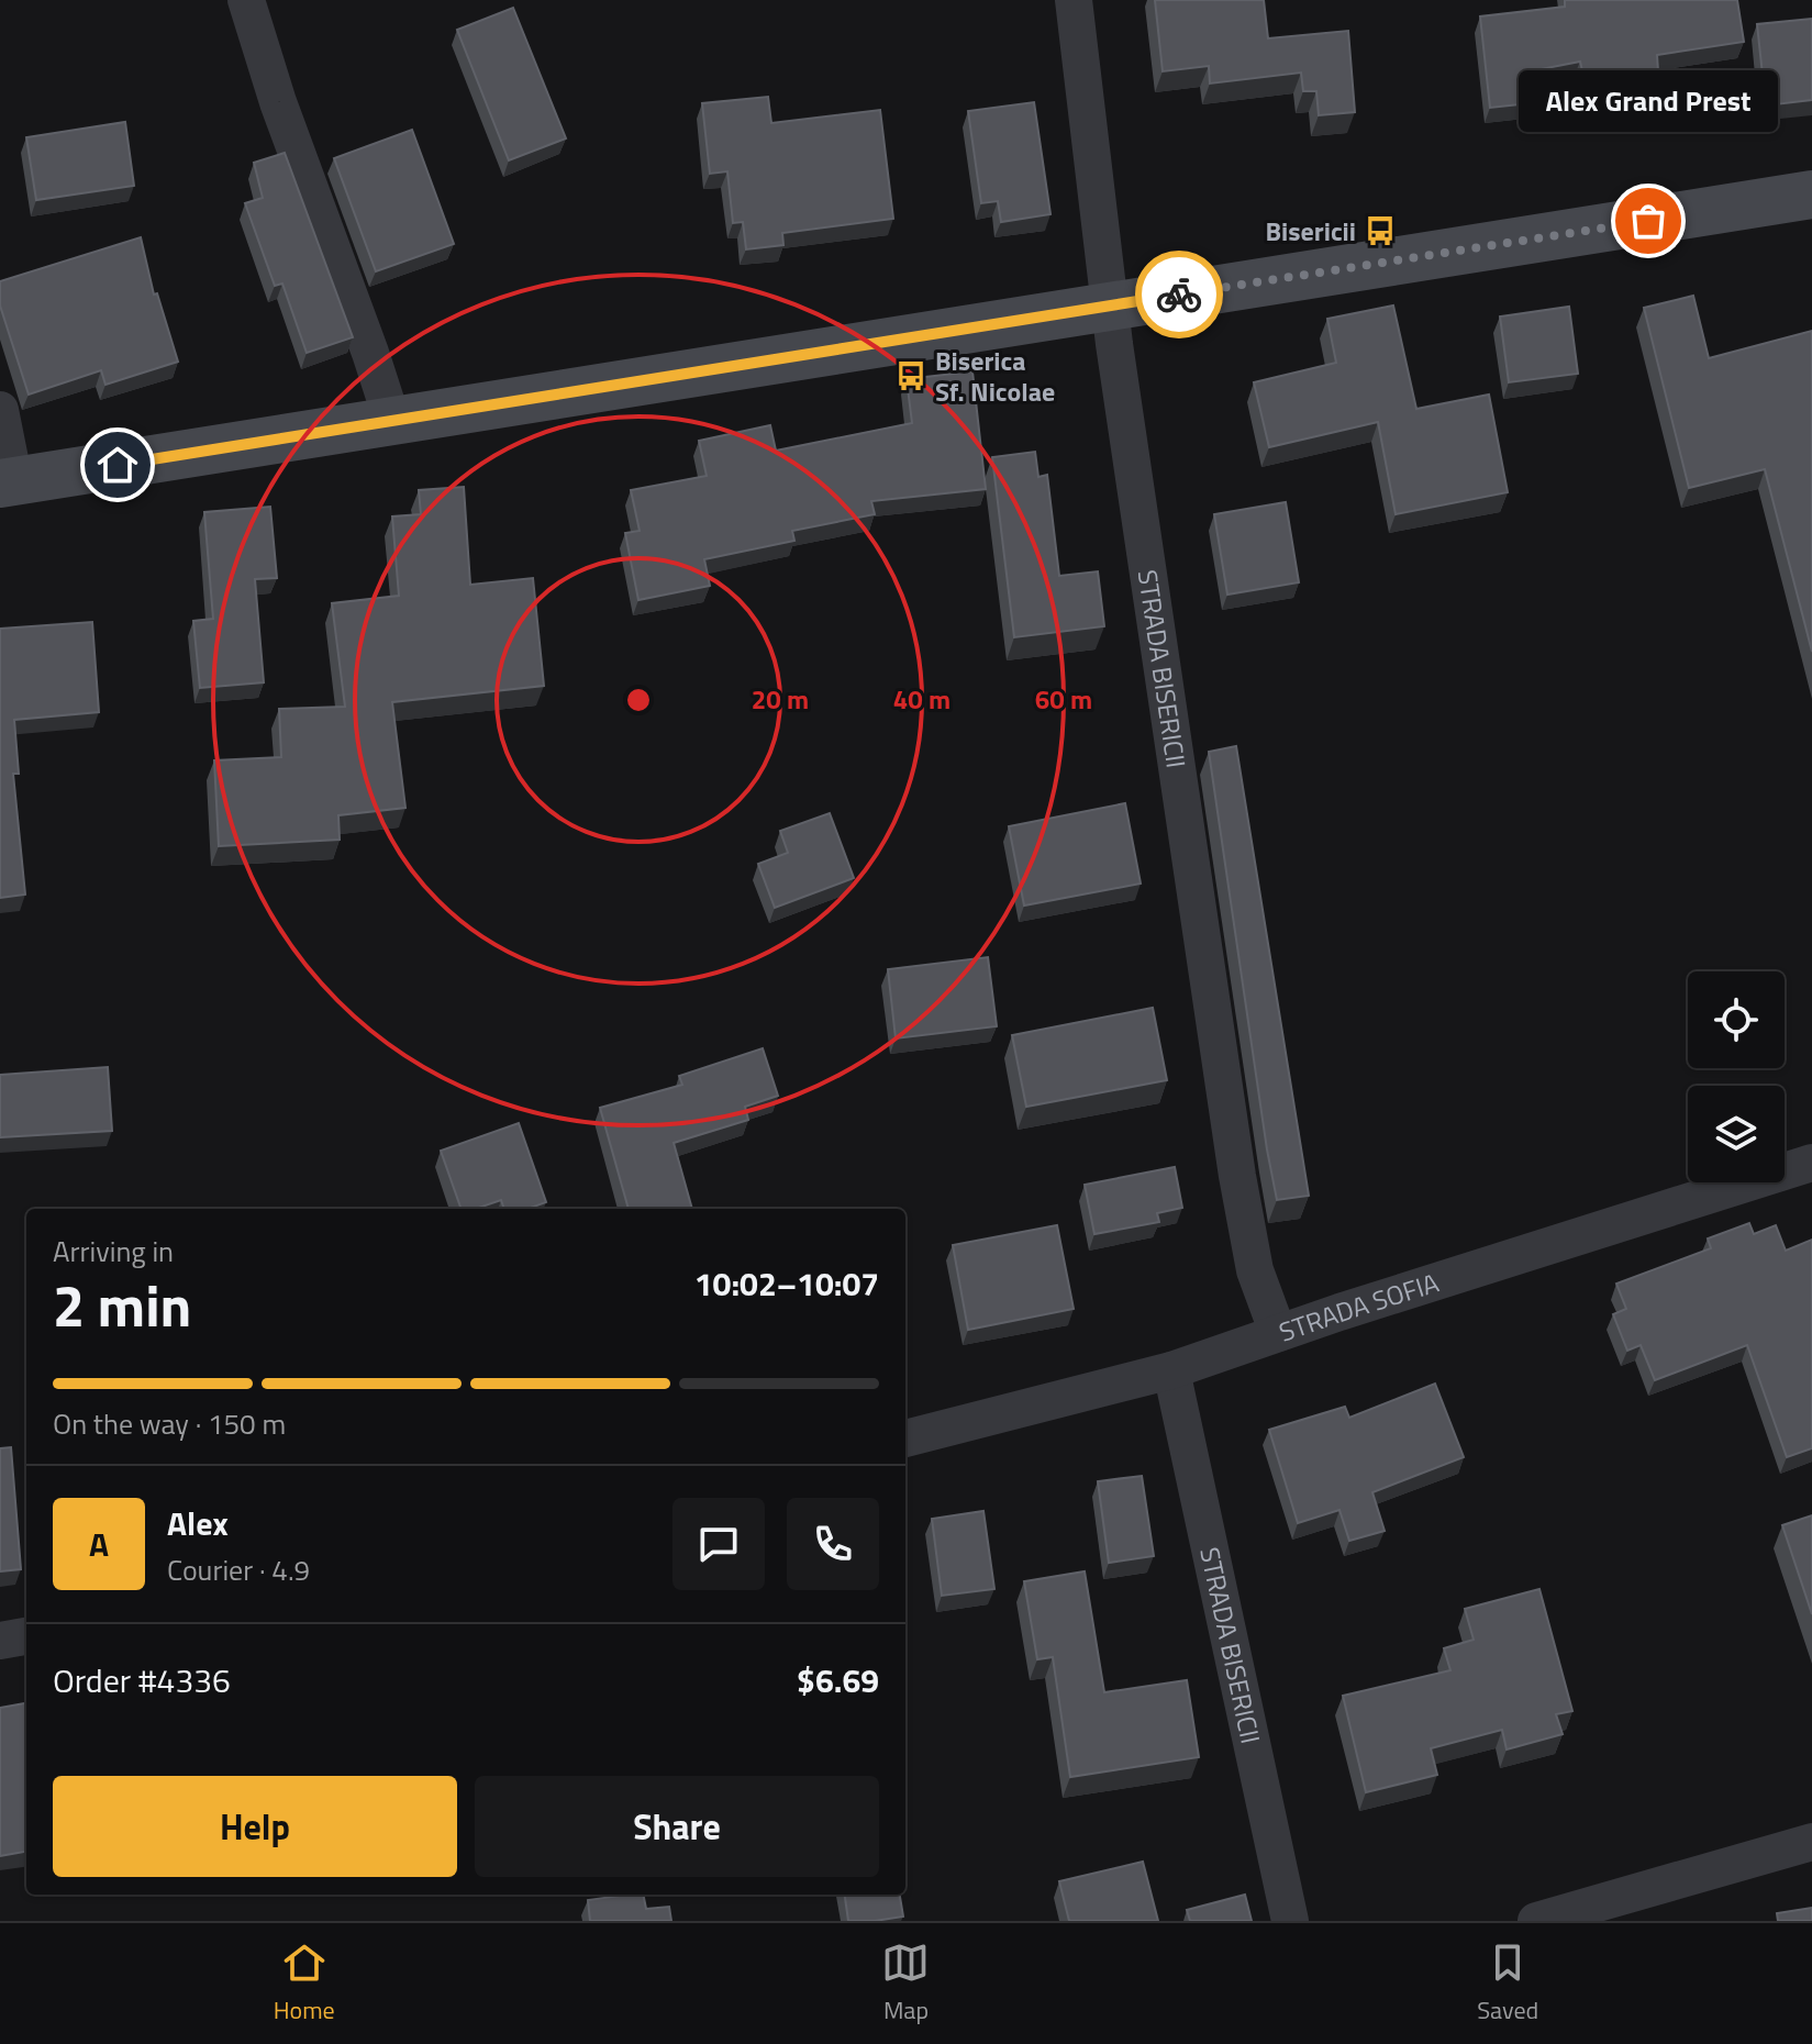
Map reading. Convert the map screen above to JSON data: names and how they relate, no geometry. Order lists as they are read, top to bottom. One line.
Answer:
{"streets":{"street":["STRADA BISERICII","STRADA SOFIA"]},"crossings":[["STRADA BISERICII","STRADA SOFIA"]],"places":{"other":["Alex Grand Prest"],"bus stop":["Bisericii","Biserica Sf. Nicolae"]},"page":{"bubble":"Alex Grand Prest","heading":["2 min","Arriving in","10:02–10:07"],"panel":["Alex","Courier · 4.9","Order #4336","$6.69"],"bar":"On the way · 150 m","round":"A","buttons":["Help","Share"],"tabs":["Home","Map","Saved"]},"rings":["20 m","40 m","60 m"]}
